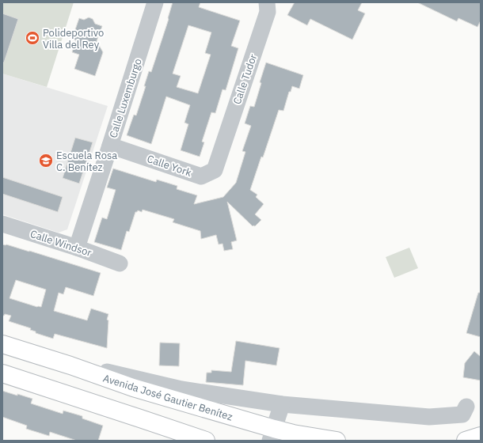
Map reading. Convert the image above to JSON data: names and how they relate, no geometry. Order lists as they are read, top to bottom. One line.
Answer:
{"streets":{"main road":["Avenida José Gautier Benítez"],"street":["Calle Tudor","Calle Luxemburgo","Calle York","Calle Windsor"]},"crossings":[["Calle Tudor","Calle York"],["Calle Luxemburgo","Calle York"],["Calle Luxemburgo","Calle Windsor"]],"places":{"sports":["Polideportivo Villa del Rey"],"school or university":["Escuela Rosa C. Benítez"]}}
